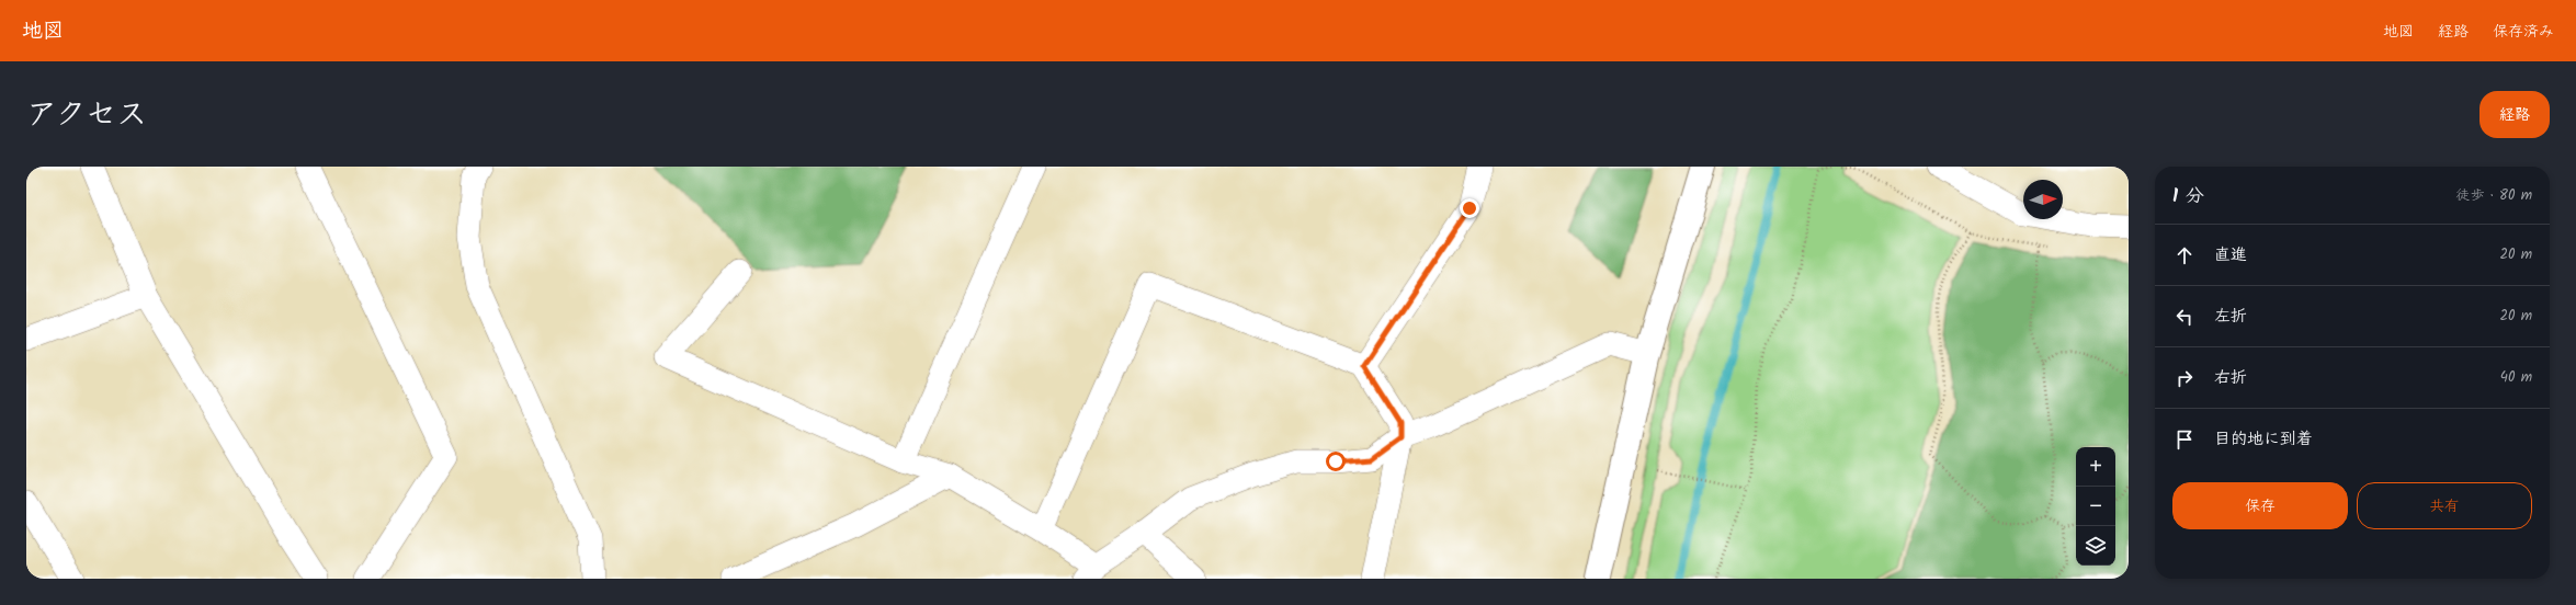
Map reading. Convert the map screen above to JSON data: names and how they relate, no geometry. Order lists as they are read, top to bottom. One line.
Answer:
{"north":"right","page":{"header":"地図","nav":["地図","経路","保存済み"],"title":"アクセス","buttons":["経路",["保存","共有"]],"heading":["1 分","徒歩 · 80 m"],"list":[["直進","20 m"],["左折","20 m"],["右折","40 m"],"目的地に到着"],"map_buttons":["+","−"]}}
